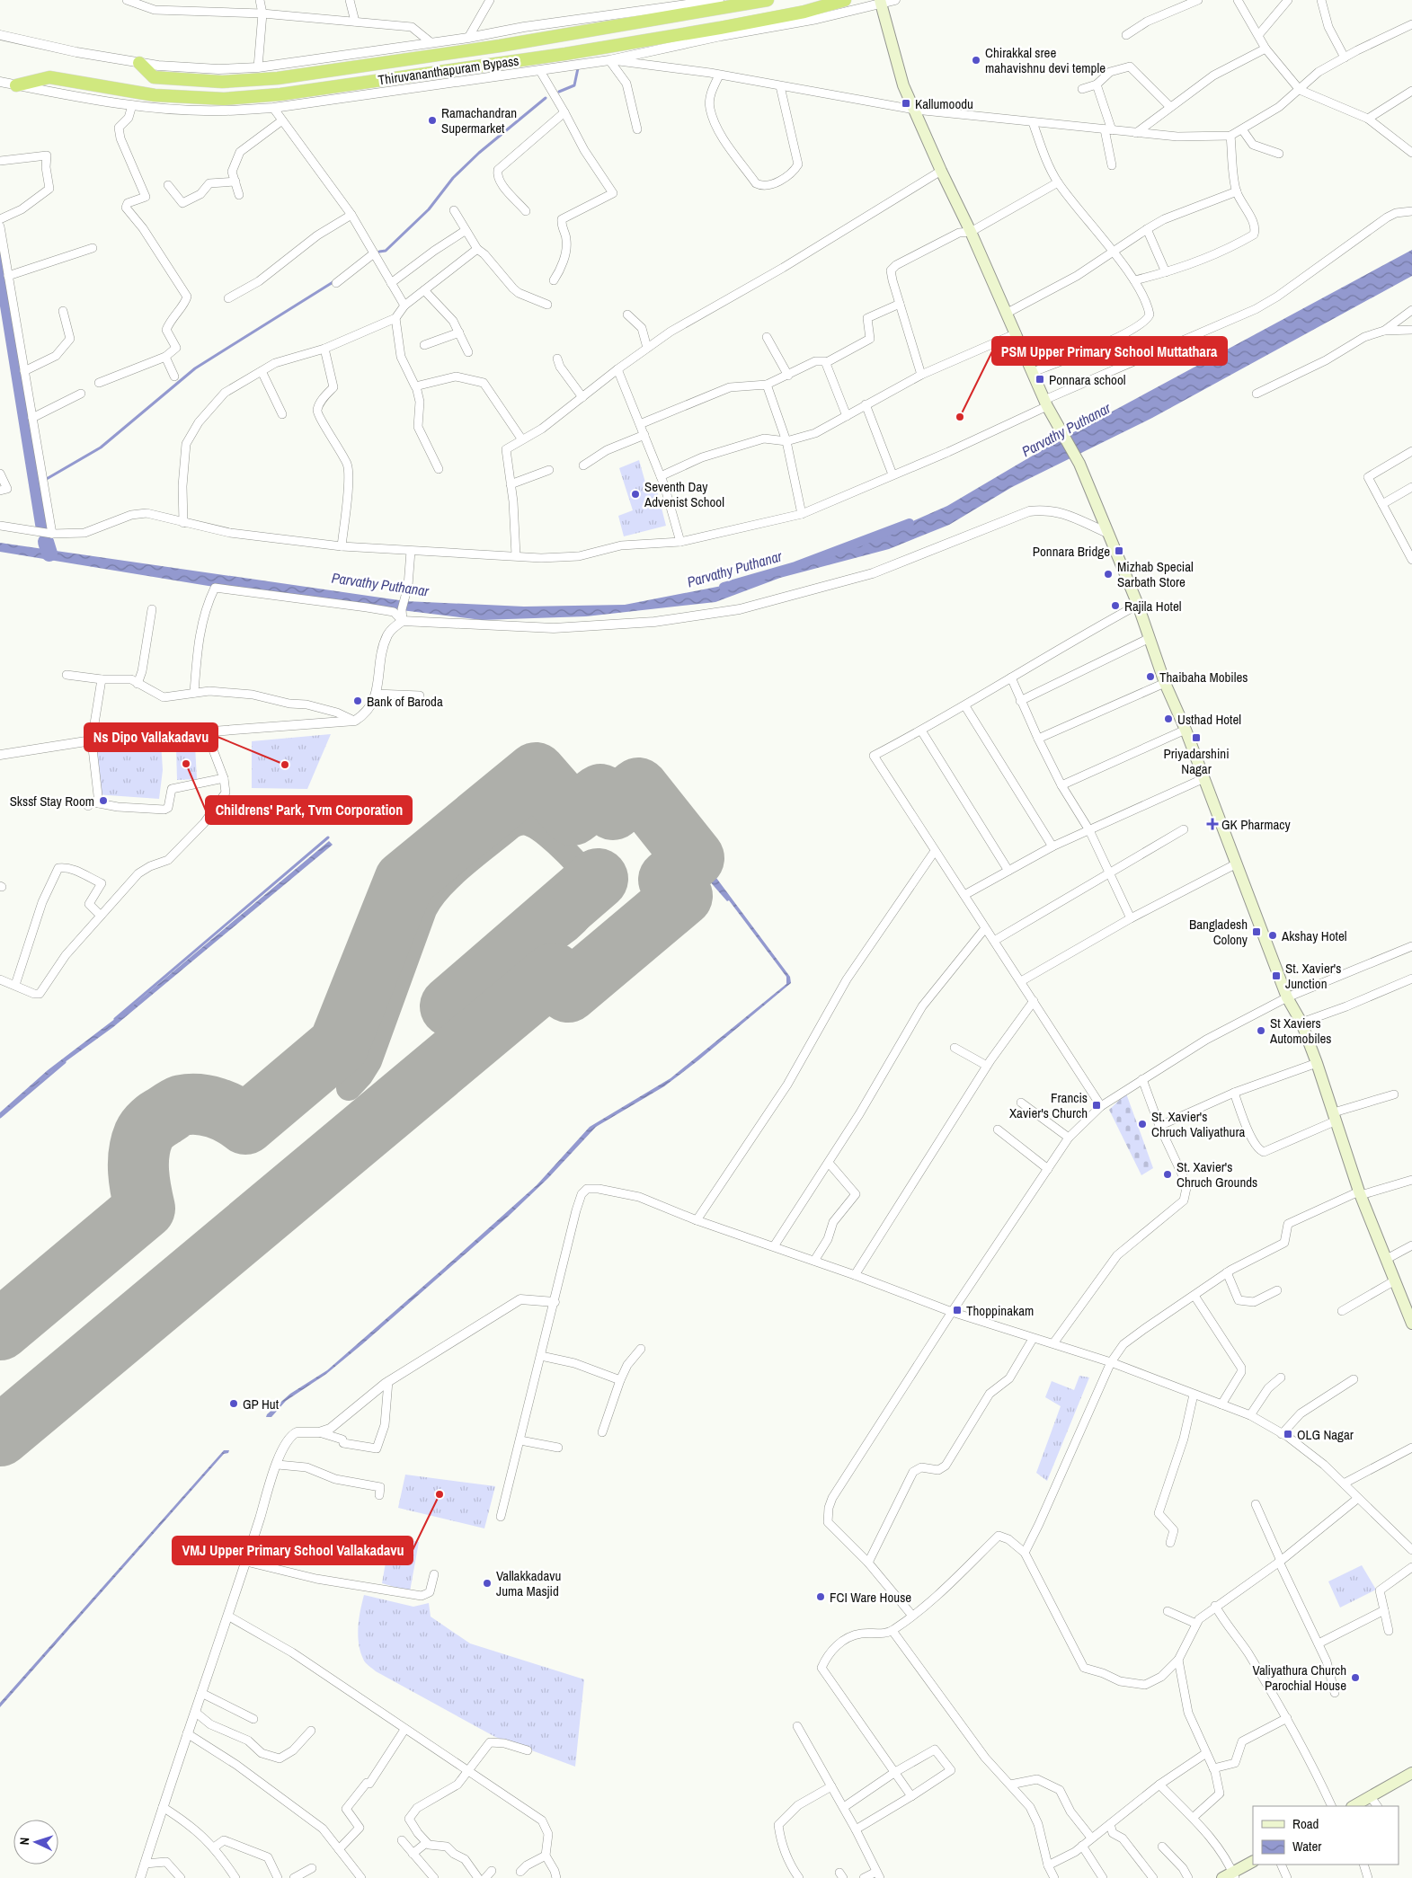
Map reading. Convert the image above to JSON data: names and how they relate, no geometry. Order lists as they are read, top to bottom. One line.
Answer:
{"streets":{"highway":["Thiruvananthapuram Bypass"]},"water":["Parvathy Puthanar"],"places":{"other":["Chirakkal sree mahavishnu devi temple","Ramachandran Supermarket","PSM Upper Primary School Muttathara","Seventh Day Advenist School","Mizhab Special Sarbath Store","Rajila Hotel","Thaibaha Mobiles","Bank of Baroda","Usthad Hotel","Childrens' Park, Tvm Corporation","Ns Dipo Vallakadavu","Skssf Stay Room","Akshay Hotel","St Xaviers Automobiles","St. Xavier's Chruch Valiyathura","St. Xavier's Chruch Grounds","GP Hut","VMJ Upper Primary School Vallakadavu","Vallakkadavu Juma Masjid","FCI Ware House","Valiyathura Church Parochial House"],"transit":["Kallumoodu","Ponnara school","Ponnara Bridge","Priyadarshini Nagar","Bangladesh Colony","St. Xavier's Junction","Francis Xavier's Church","Thoppinakam","OLG Nagar"],"health":["GK Pharmacy"]},"legend":["Road","Water"],"north":"left"}
